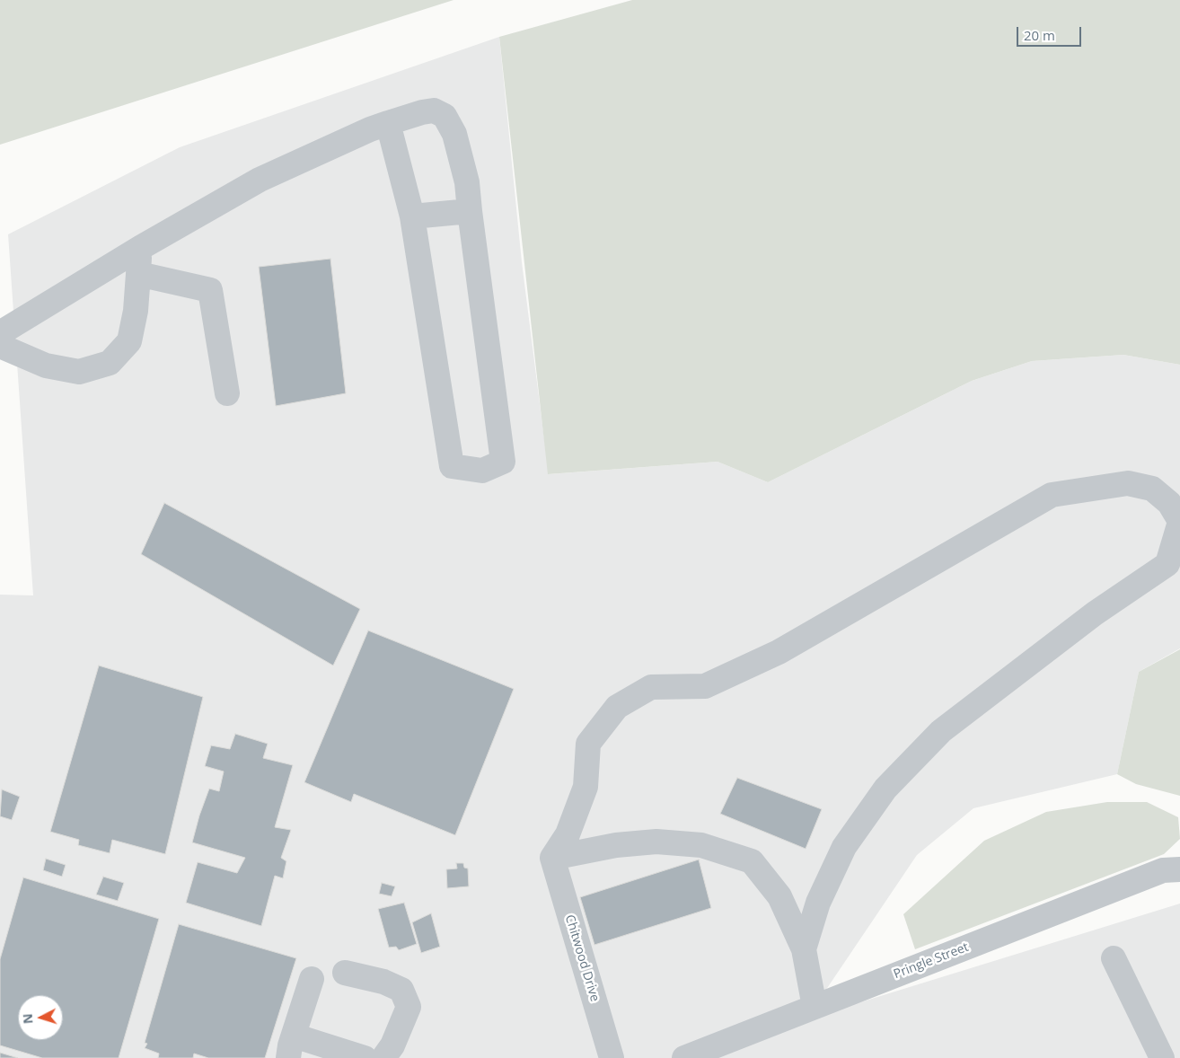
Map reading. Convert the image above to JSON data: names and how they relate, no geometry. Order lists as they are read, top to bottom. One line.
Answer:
{"streets":{"street":["Chitwood Drive","Pringle Street"]},"scale_bar":"20 m","north":"left"}
